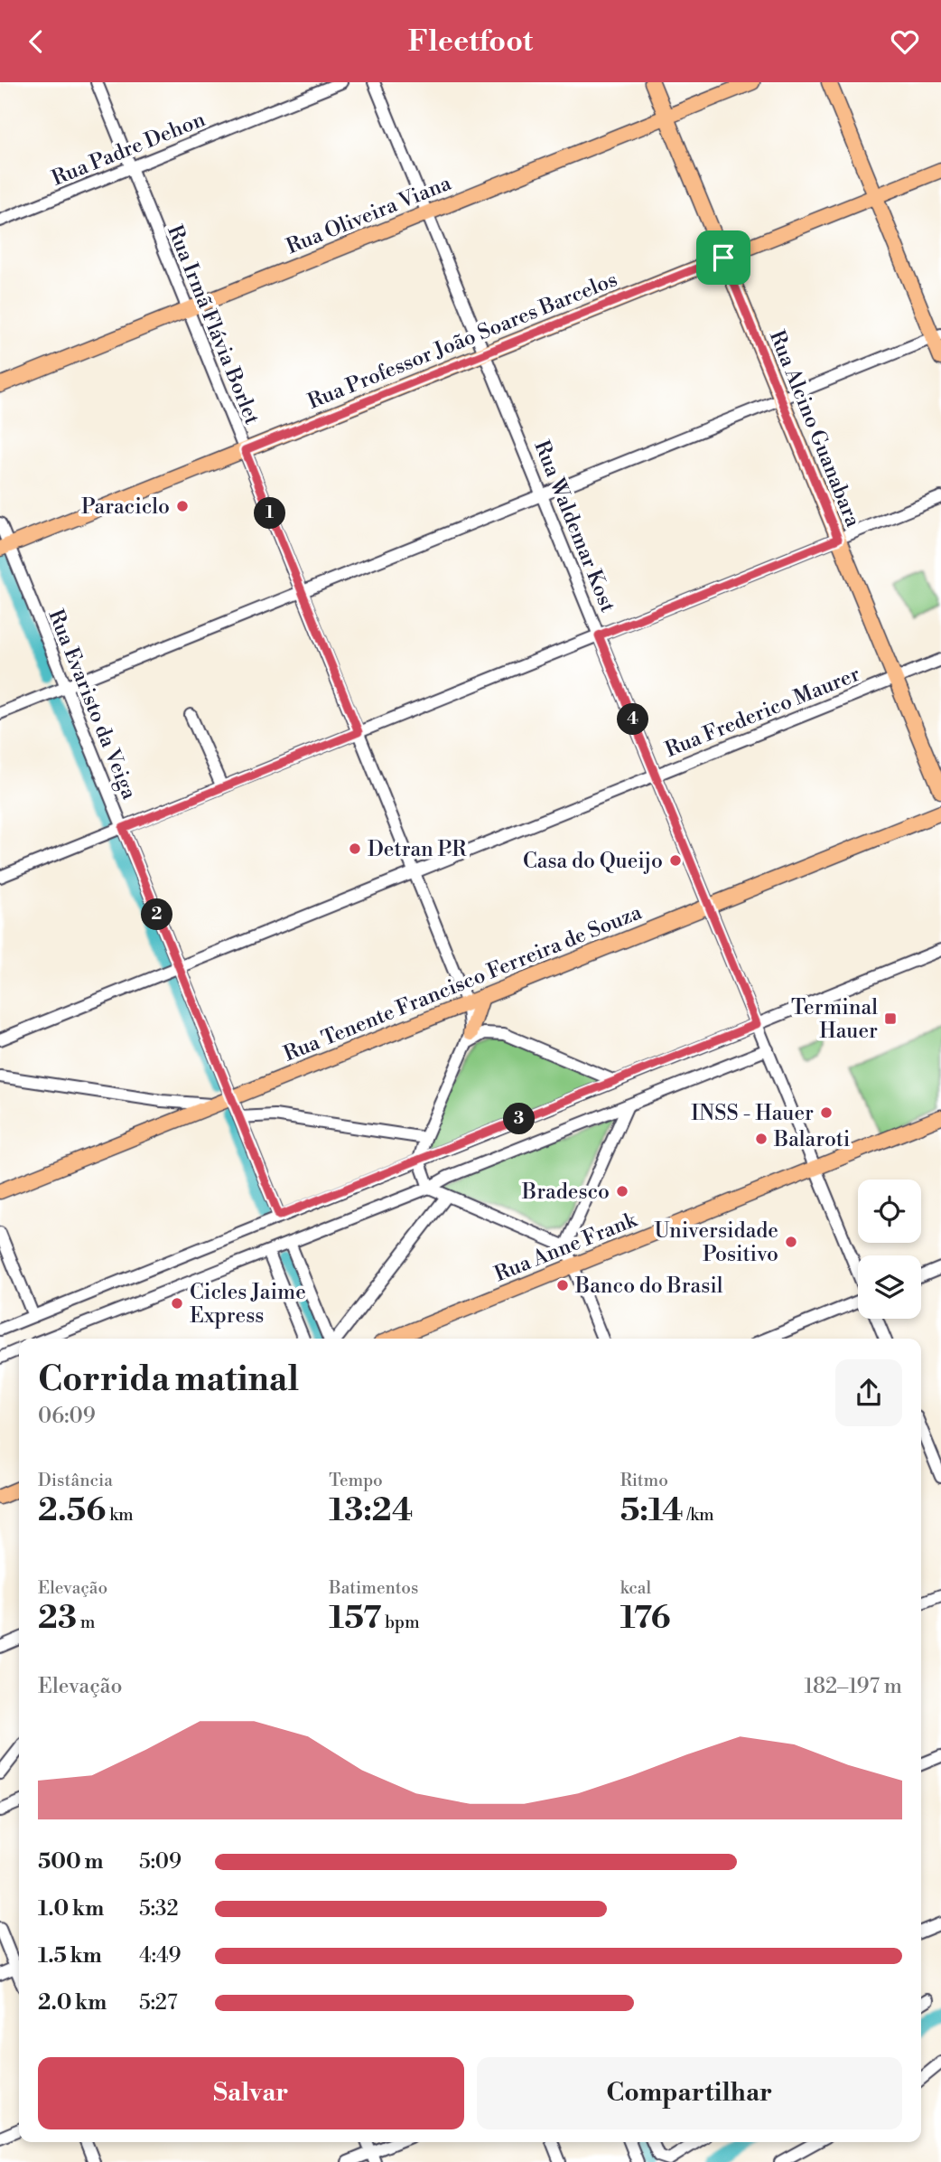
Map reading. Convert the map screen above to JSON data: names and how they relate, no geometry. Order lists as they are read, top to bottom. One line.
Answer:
{"streets":{"main road":["Rua Oliveira Viana","Rua Professor João Soares Barcelos","Rua Alcino Guanabara","Rua Tenente Francisco Ferreira de Souza","Rua Anne Frank"],"street":["Rua Padre Dehon","Rua Irmã Flávia Borlet","Rua Waldemar Kost","Rua Evaristo da Veiga","Rua Frederico Maurer"]},"crossings":[["Rua Padre Dehon","Rua Irmã Flávia Borlet"],["Rua Oliveira Viana","Rua Irmã Flávia Borlet"],["Rua Oliveira Viana","Rua Alcino Guanabara"],["Rua Oliveira Viana","Rua Waldemar Kost"],["Rua Irmã Flávia Borlet","Rua Professor João Soares Barcelos"],["Rua Irmã Flávia Borlet","Rua Frederico Maurer"],["Rua Irmã Flávia Borlet","Rua Tenente Francisco Ferreira de Souza"],["Rua Professor João Soares Barcelos","Rua Alcino Guanabara"],["Rua Professor João Soares Barcelos","Rua Waldemar Kost"],["Rua Professor João Soares Barcelos","Rua Evaristo da Veiga"],["Rua Alcino Guanabara","Rua Frederico Maurer"],["Rua Waldemar Kost","Rua Frederico Maurer"],["Rua Waldemar Kost","Rua Tenente Francisco Ferreira de Souza"],["Rua Waldemar Kost","Rua Anne Frank"],["Rua Evaristo da Veiga","Rua Frederico Maurer"],["Rua Evaristo da Veiga","Rua Tenente Francisco Ferreira de Souza"]],"places":{"other":["Paraciclo","Detran PR","Casa do Queijo","INSS - Hauer","Balaroti","Bradesco","Universidade Positivo","Banco do Brasil","Cicles Jaime Express"],"transit":["Terminal Hauer"]},"page":{"header":"Fleetfoot","pins":["1","4","2","3"],"heading":["Corrida matinal","06:09"],"stats":[["Distância","2.56 km"],["Tempo","13:24"],["Ritmo","5:14 /km"],["Elevação","23 m"],["Batimentos","157 bpm"],["kcal","176"]],"chart":["Elevação","182–197 m"],"list":[{"name":"500 m","note":"5:09"},{"name":"1.0 km","note":"5:32"},{"name":"1.5 km","note":"4:49"},{"name":"2.0 km","note":"5:27"}],"buttons":["Salvar","Compartilhar"]}}
